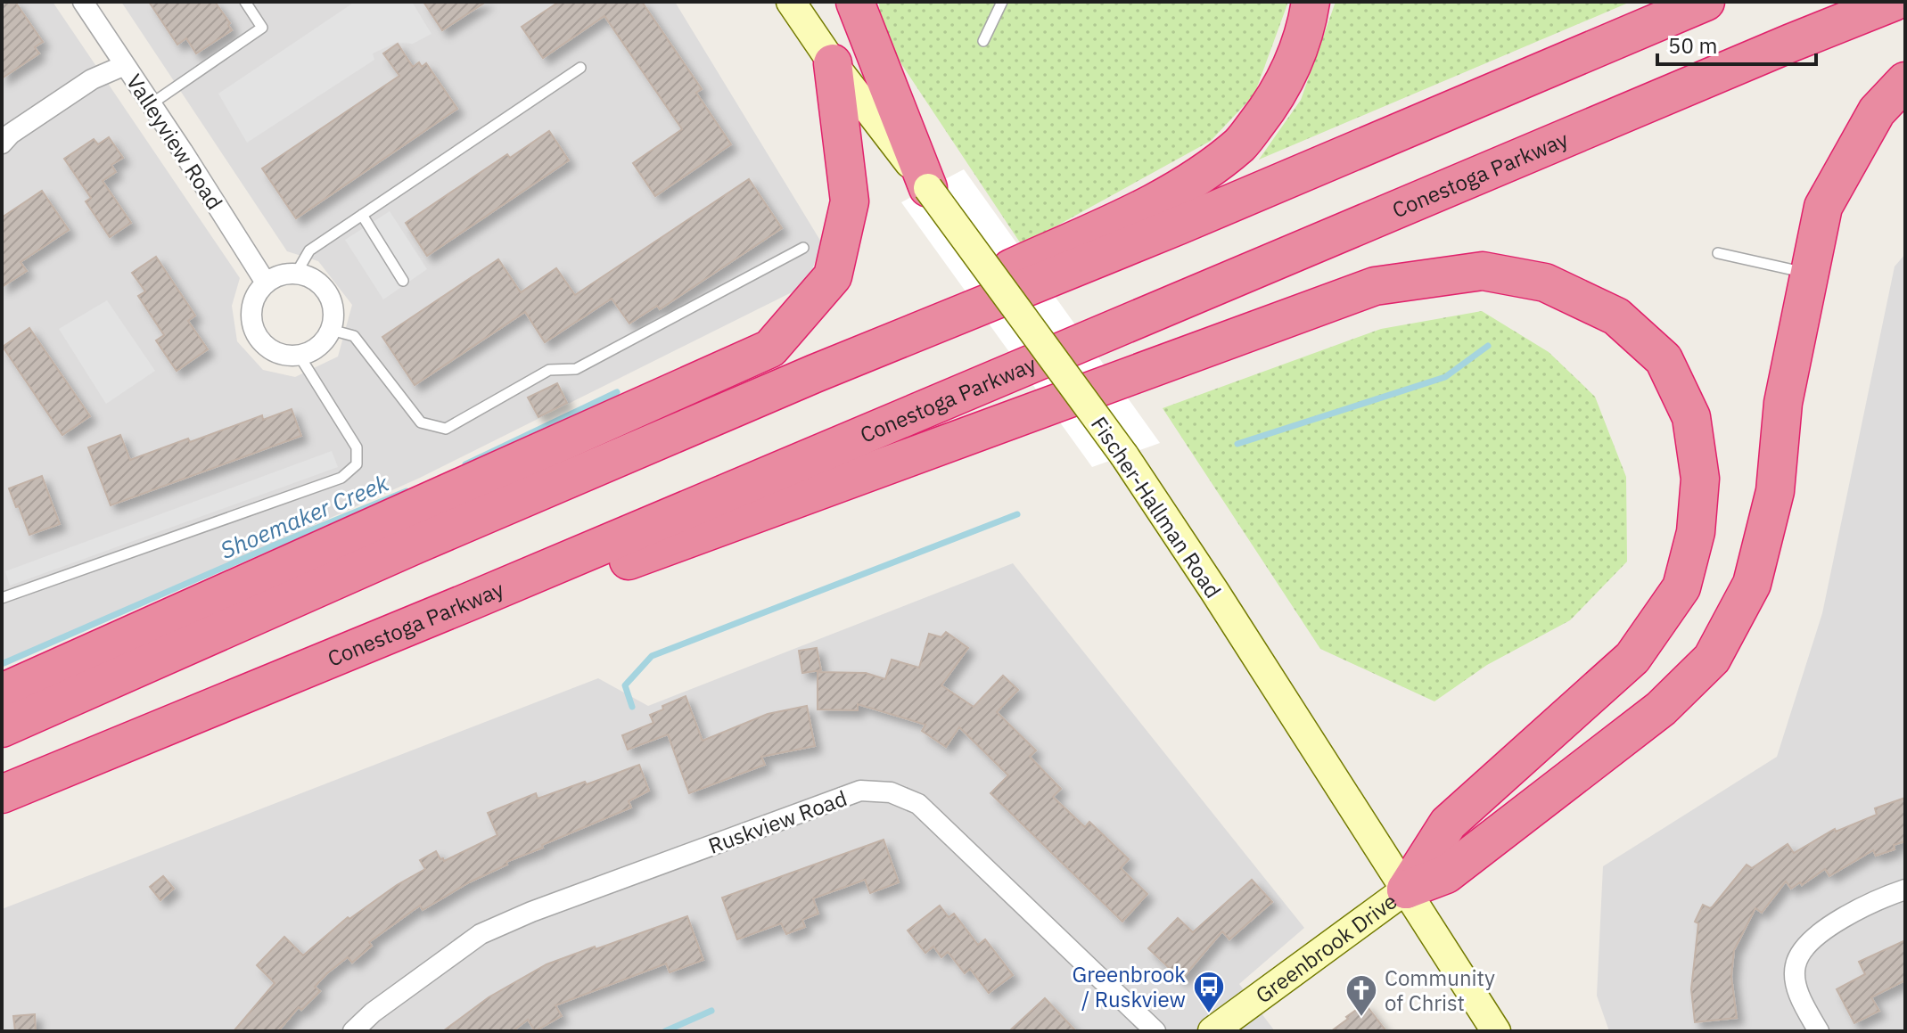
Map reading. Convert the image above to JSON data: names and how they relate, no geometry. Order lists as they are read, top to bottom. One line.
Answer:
{"streets":{"highway":["Conestoga Parkway"],"main road":["Fischer-Hallman Road","Greenbrook Drive"],"street":["Valleyview Road","Ruskview Road"]},"crossings":[["Fischer-Hallman Road","Greenbrook Drive"]],"water":["Shoemaker Creek"],"places":{"bus stop":["Greenbrook / Ruskview"],"church":["Community of Christ"]},"scale_bar":"50 m"}
